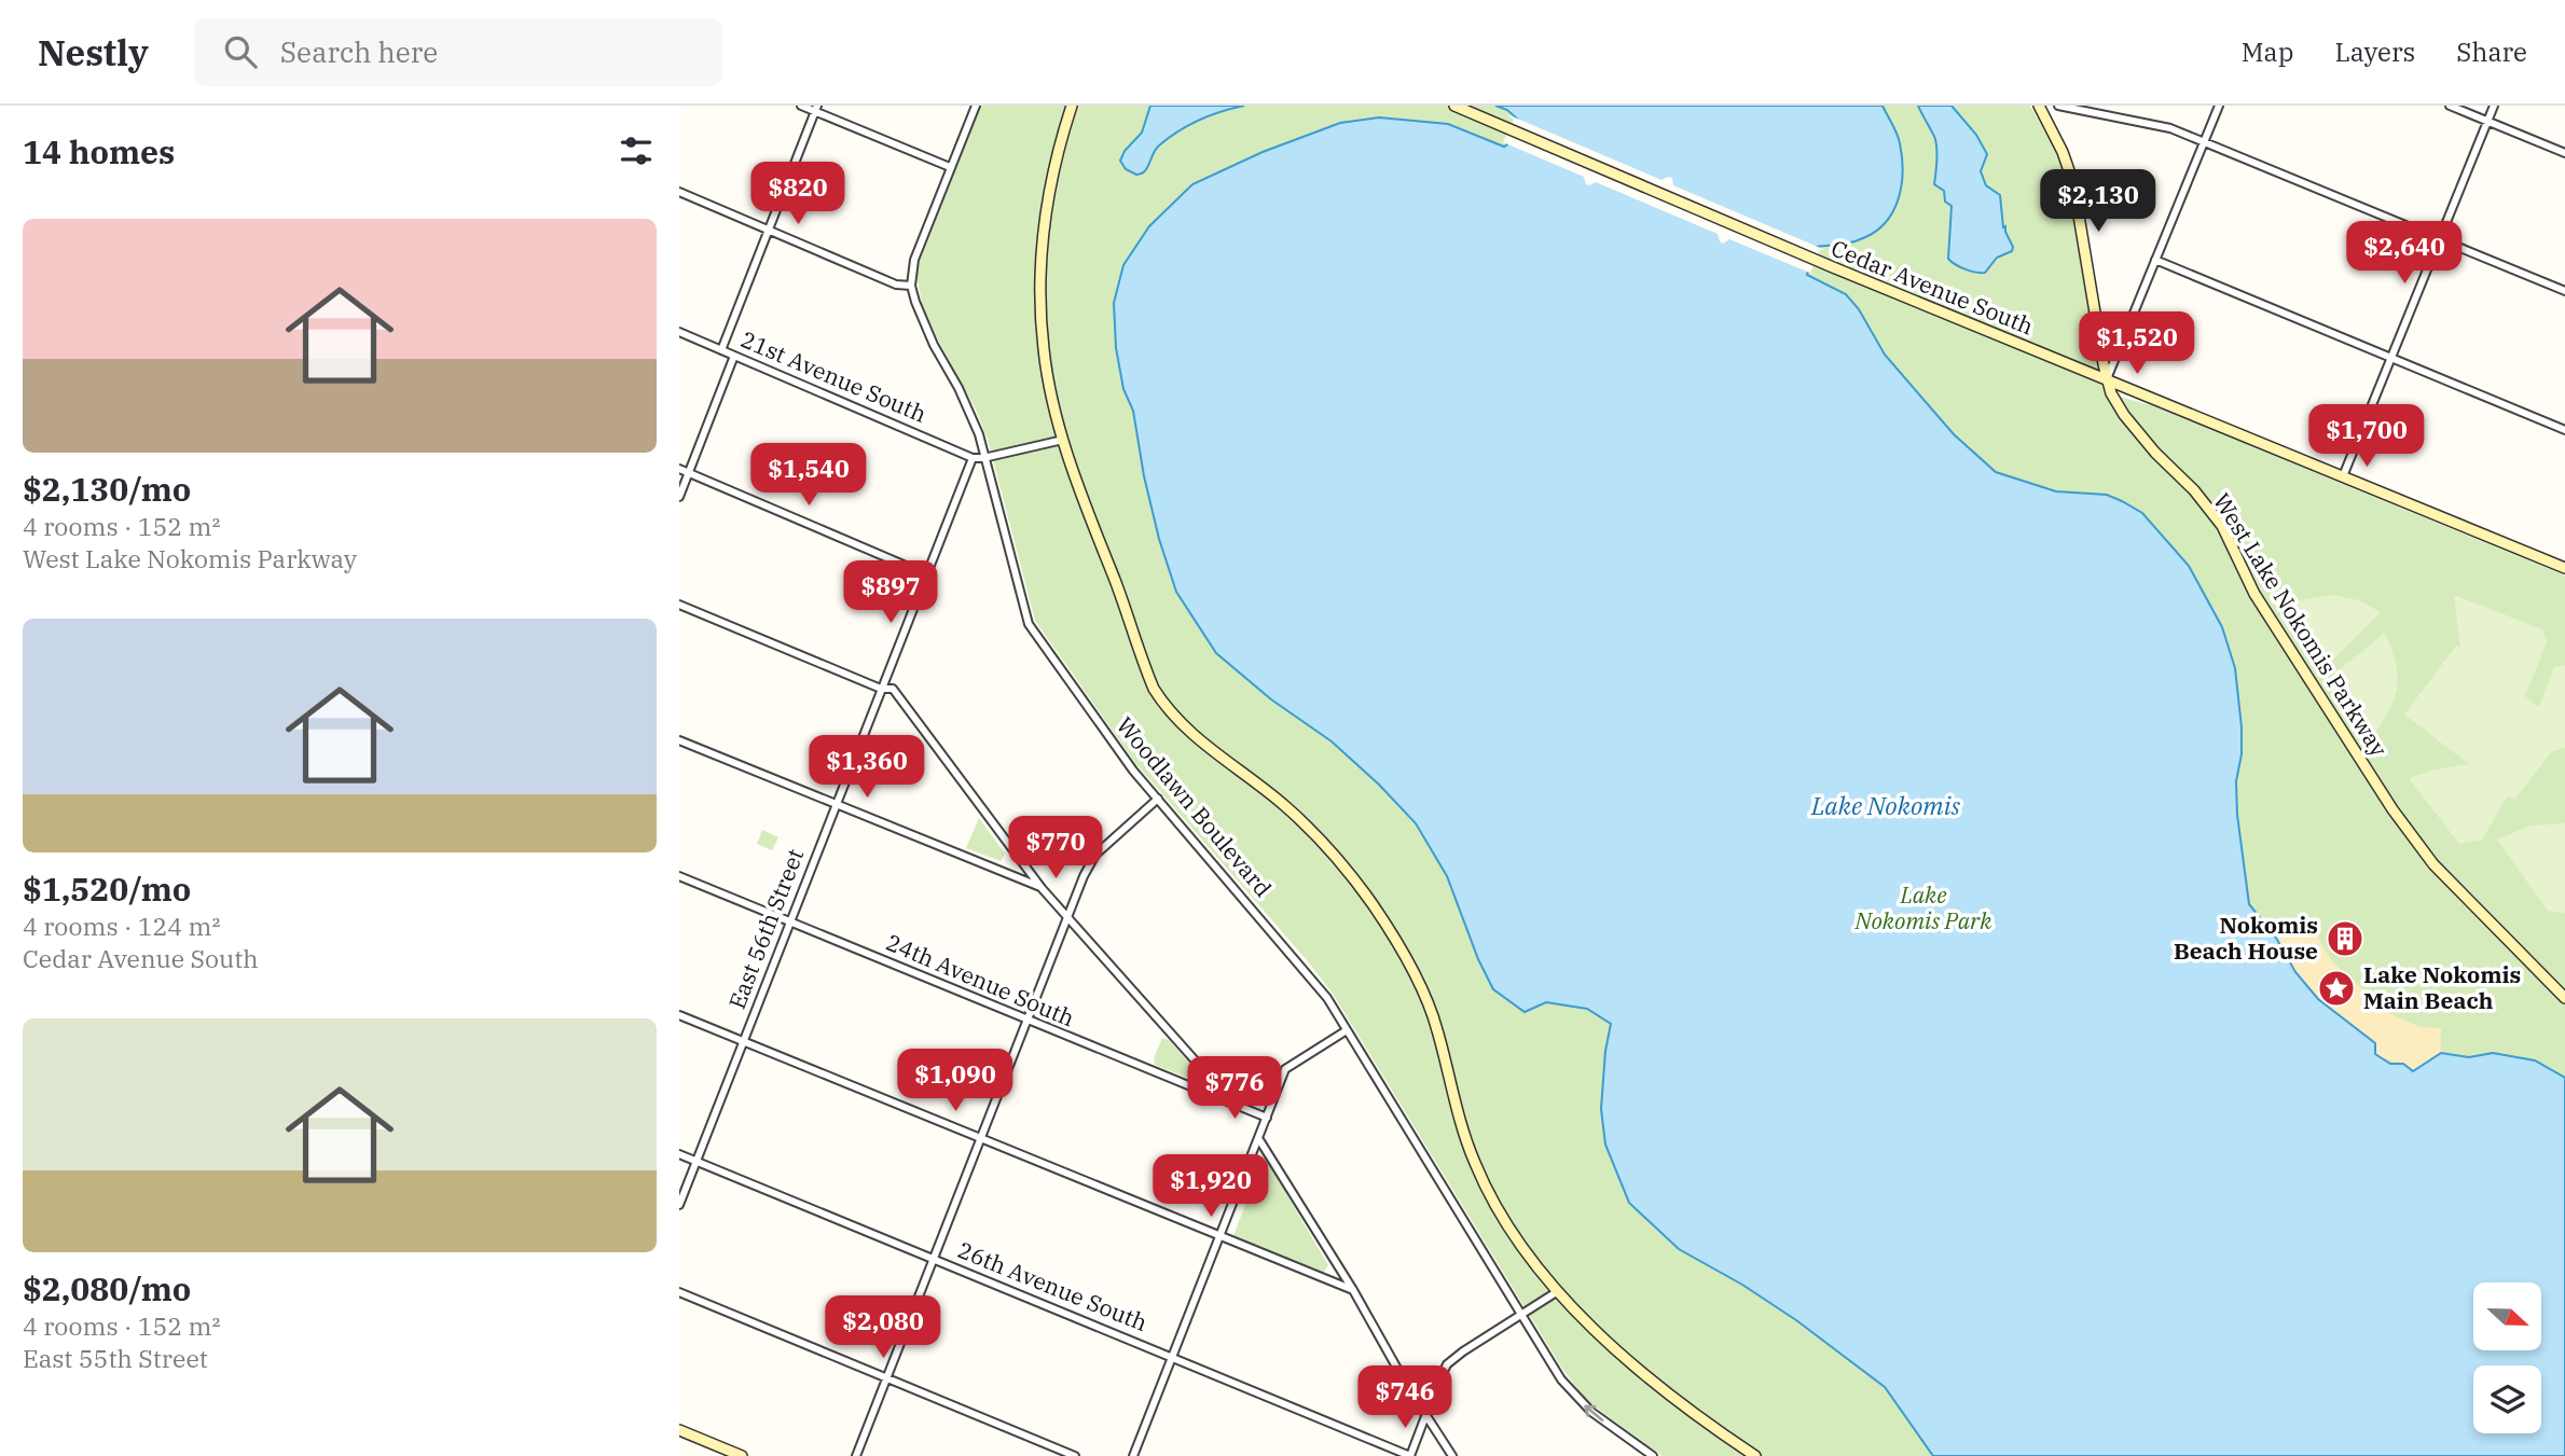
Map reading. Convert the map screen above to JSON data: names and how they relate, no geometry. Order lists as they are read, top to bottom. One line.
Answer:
{"streets":{"street":["Cedar Avenue South","21st Avenue South","West Lake Nokomis Parkway","Woodlawn Boulevard","East 56th Street","24th Avenue South","26th Avenue South"]},"crossings":[["Cedar Avenue South","West Lake Nokomis Parkway"],["21st Avenue South","East 56th Street"],["East 56th Street","24th Avenue South"],["East 56th Street","26th Avenue South"]],"water":["Lake Nokomis"],"parks":["Lake Nokomis Park"],"places":{"building":["Nokomis Beach House"],"place":["Lake Nokomis Main Beach"]},"north":"right","page":{"header":"Nestly","search":"Search here","nav":["Map","Layers","Share"],"heading":"14 homes","price":["$820","$2,130","$2,640","$1,520","$1,700","$1,540","$897","$1,360","$770","$1,090","$776","$1,920","$2,080","$746"],"list":[{"name":"$2,130/mo","note":"4 rooms · 152 m² · West Lake Nokomis Parkway"},{"name":"$1,520/mo","note":"4 rooms · 124 m² · Cedar Avenue South"},{"name":"$2,080/mo","note":"4 rooms · 152 m² · East 55th Street"}]}}
